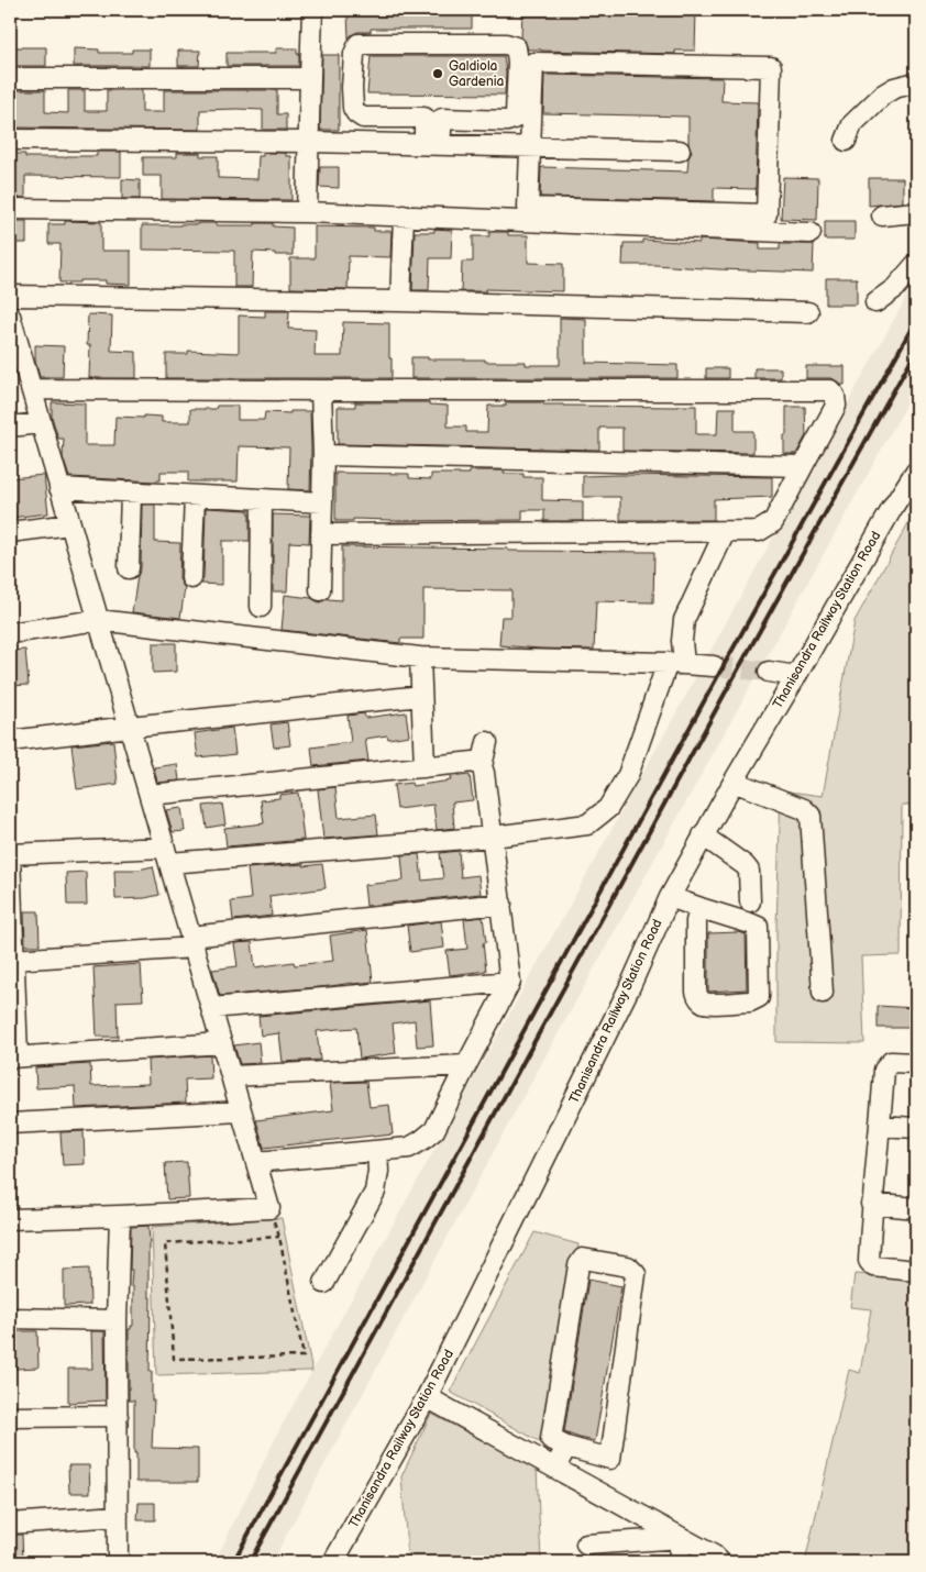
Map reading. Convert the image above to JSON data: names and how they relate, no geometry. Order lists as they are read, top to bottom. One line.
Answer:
{"streets":{"street":["Thanisandra Railway Station Road"]},"places":["Galdiola Gardenia"]}
